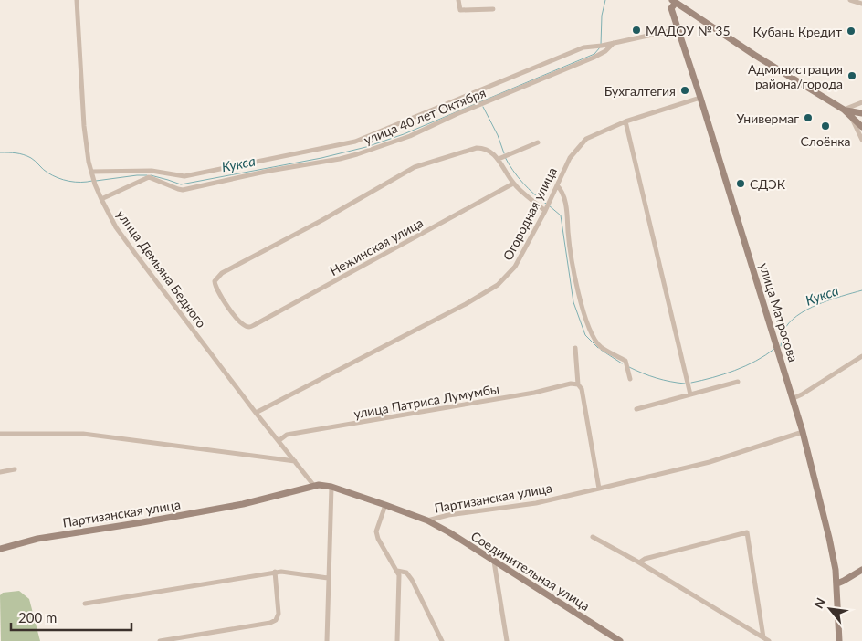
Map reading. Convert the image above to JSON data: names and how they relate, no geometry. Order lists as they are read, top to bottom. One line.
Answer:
{"streets":{"street":["улица 40 лет Октября","Огородная улица","Нежинская улица","улица Демьяна Бедного","улица Матросова","улица Патриса Лумумбы","Партизанская улица","Соединительная улица"]},"crossings":[["улица 40 лет Октября","улица Демьяна Бедного"],["улица 40 лет Октября","улица Матросова"],["Огородная улица","улица Демьяна Бедного"],["Огородная улица","улица Матросова"],["улица Демьяна Бедного","улица Патриса Лумумбы"],["улица Демьяна Бедного","Партизанская улица"],["улица Матросова","Партизанская улица"],["Партизанская улица","Соединительная улица"]],"water":["Кукса"],"places":["МАДОУ № 35","Кубань Кредит","Администрация района/города","Бухгалтегия","Универмаг","Слоёнка","СДЭК"],"scale_bar":"200 m","north":"top left"}
